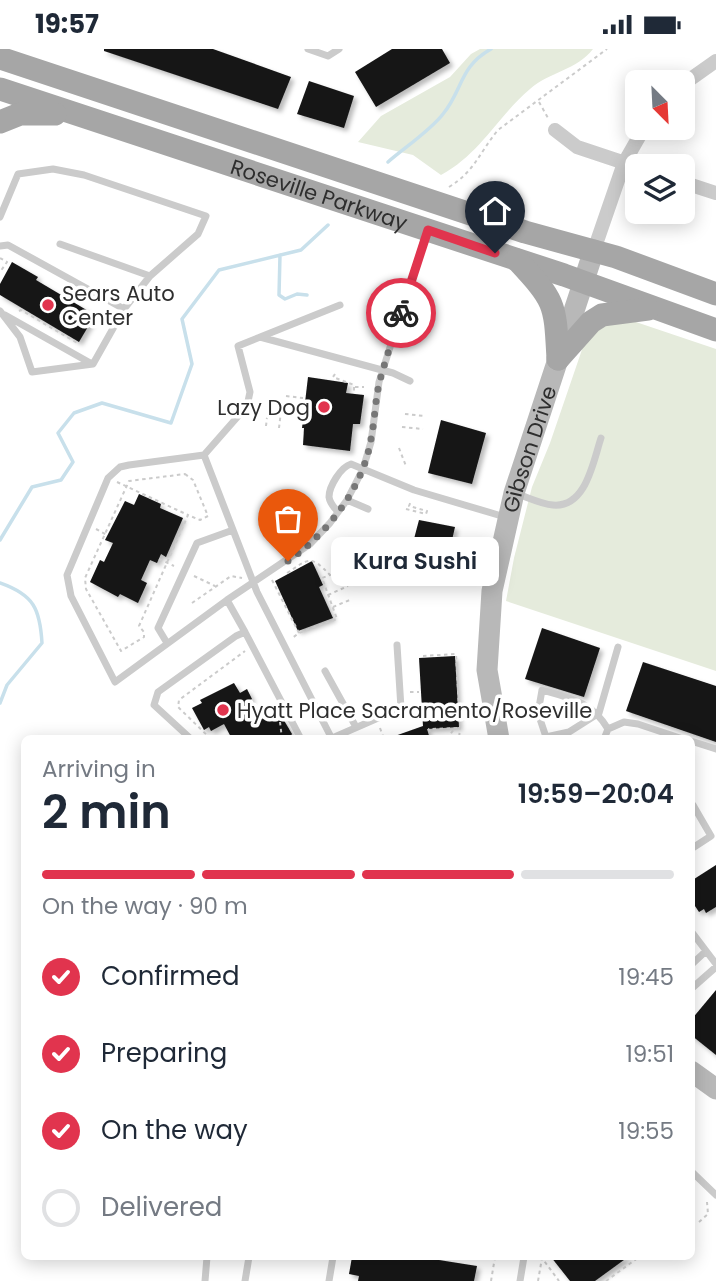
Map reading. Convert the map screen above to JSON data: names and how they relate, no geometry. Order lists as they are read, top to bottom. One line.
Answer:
{"streets":{"main road":["Roseville Parkway"],"street":["Gibson Drive"]},"crossings":[["Roseville Parkway","Gibson Drive"]],"places":["Sears Auto Center","Lazy Dog","Kura Sushi","Hyatt Place Sacramento/Roseville"],"north":"bottom right","page":{"status":"19:57","bubble":"Kura Sushi","heading":["2 min","Arriving in","19:59–20:04"],"bar":"On the way · 90 m","list":[["Confirmed","19:45"],["Preparing","19:51"],["On the way","19:55"],"Delivered"]}}
